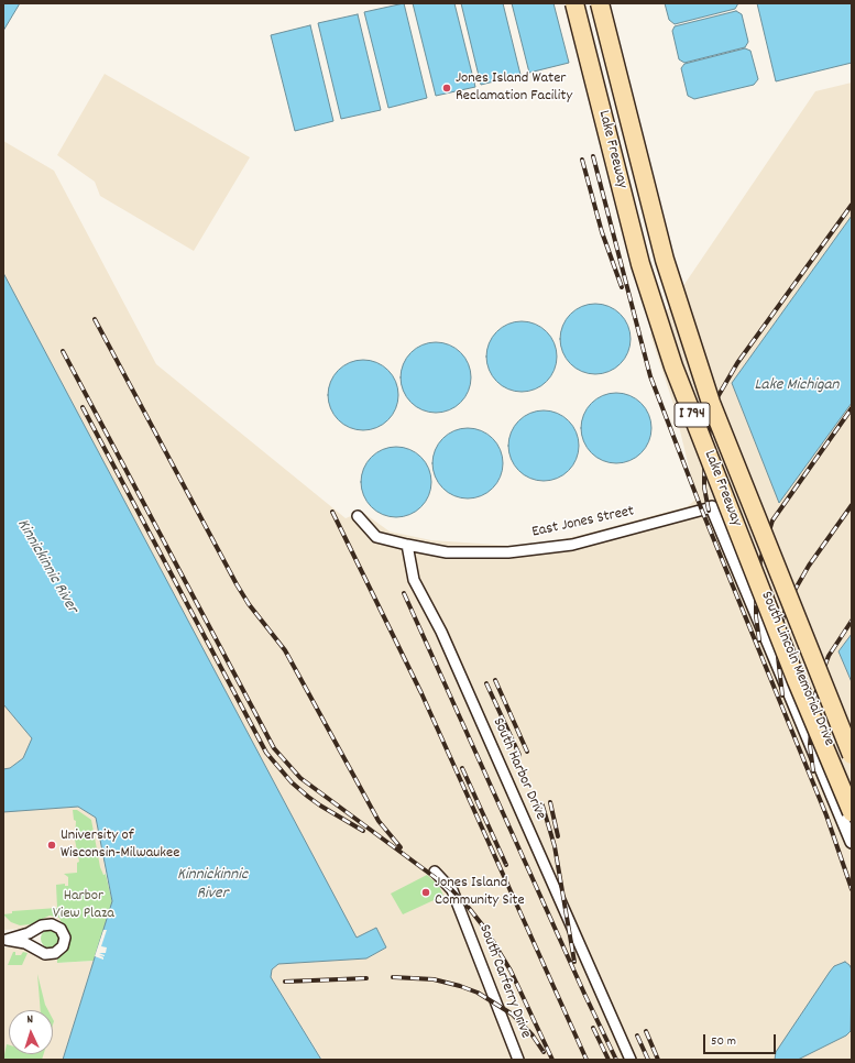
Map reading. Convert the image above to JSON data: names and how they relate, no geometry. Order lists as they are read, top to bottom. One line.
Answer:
{"streets":{"highway":["Lake Freeway","I 794"],"street":["East Jones Street","South Lincoln Memorial Drive","South Harbor Drive","South Carferry Drive"]},"crossings":[["East Jones Street","South Lincoln Memorial Drive"],["East Jones Street","South Harbor Drive"]],"water":["Lake Michigan","Kinnickinnic River"],"parks":["Harbor View Plaza"],"places":["Jones Island Water Reclamation Facility","University of Wisconsin-Milwaukee","Jones Island Community Site"],"scale_bar":"50 m","north":"top"}
